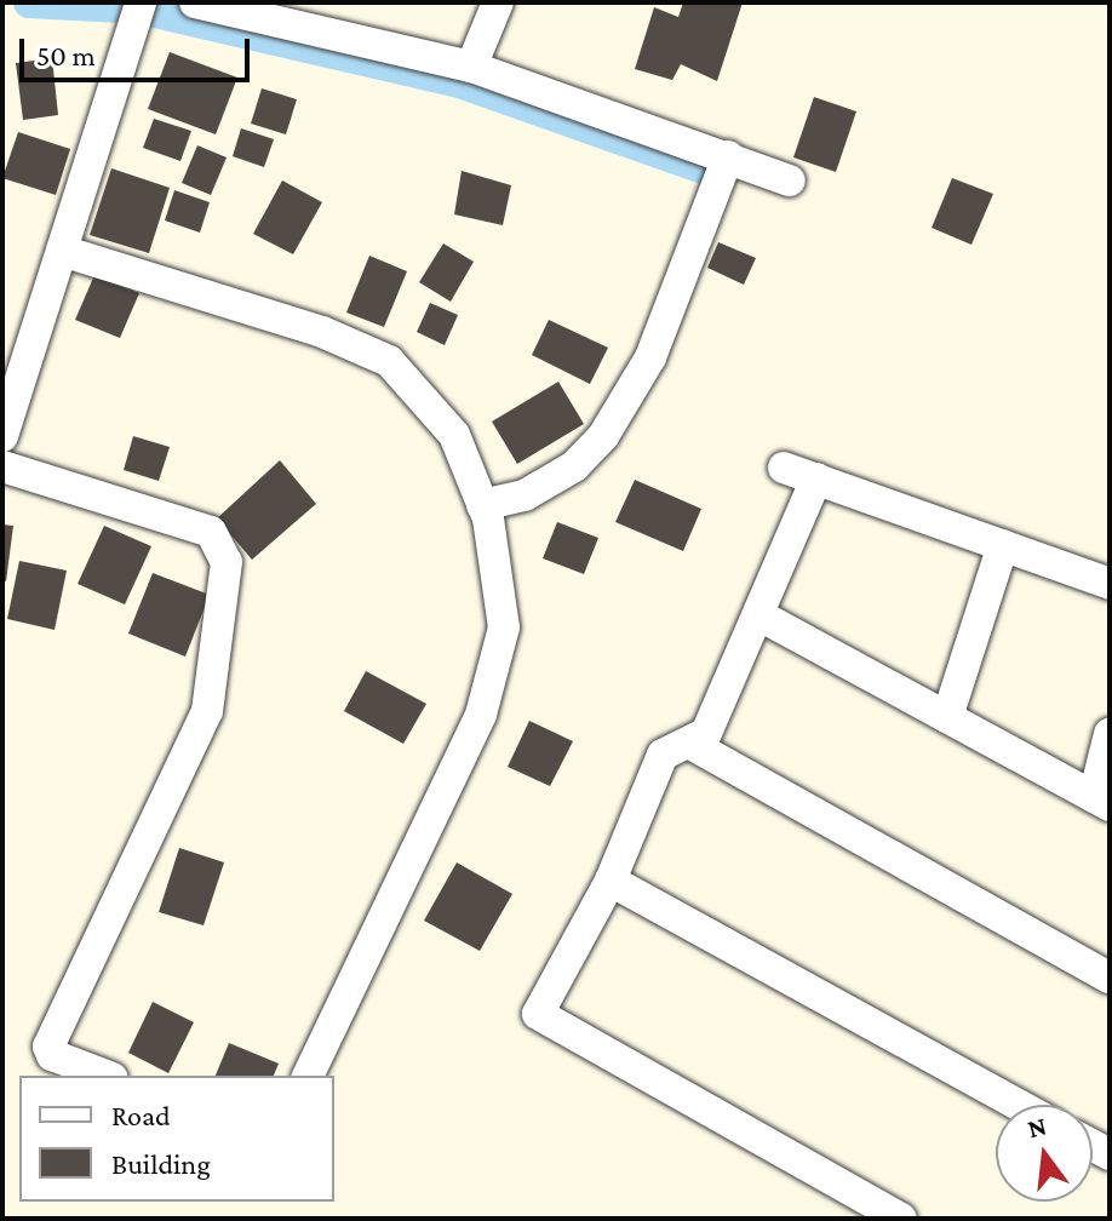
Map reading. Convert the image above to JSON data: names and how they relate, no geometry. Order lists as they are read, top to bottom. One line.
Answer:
{"legend":["Road","Building"],"scale_bar":"50 m","north":"top"}
